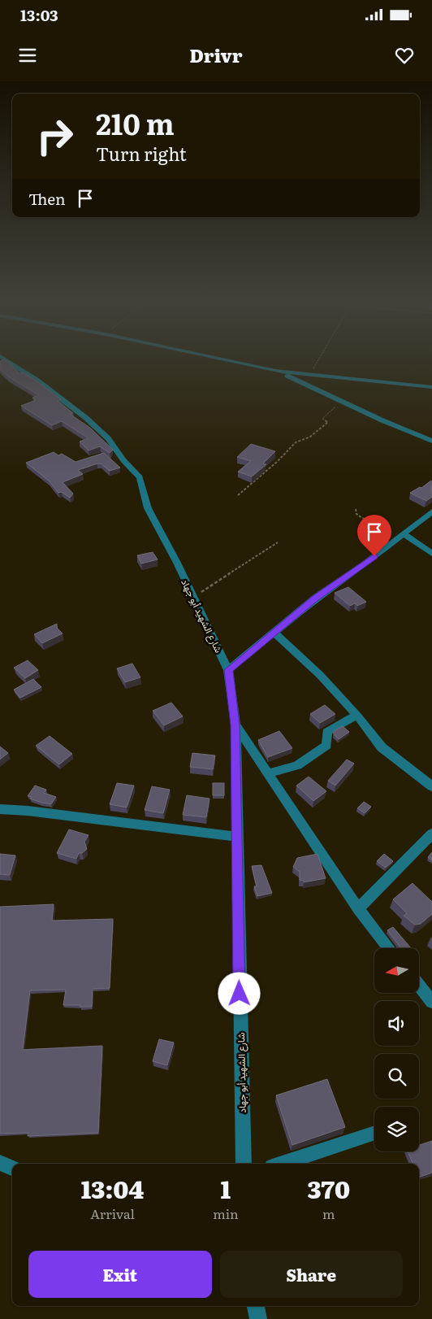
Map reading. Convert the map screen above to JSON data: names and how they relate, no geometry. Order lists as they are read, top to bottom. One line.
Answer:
{"streets":{"street":["شارع الشهيد أبو جهاد"]},"north":"left","page":{"status":"13:03","header":"Drivr","turn":["210 m","Turn right"],"then":"Then","eta":["13:04","Arrival","1","min","370","m"],"buttons":["Exit","Share"]}}
